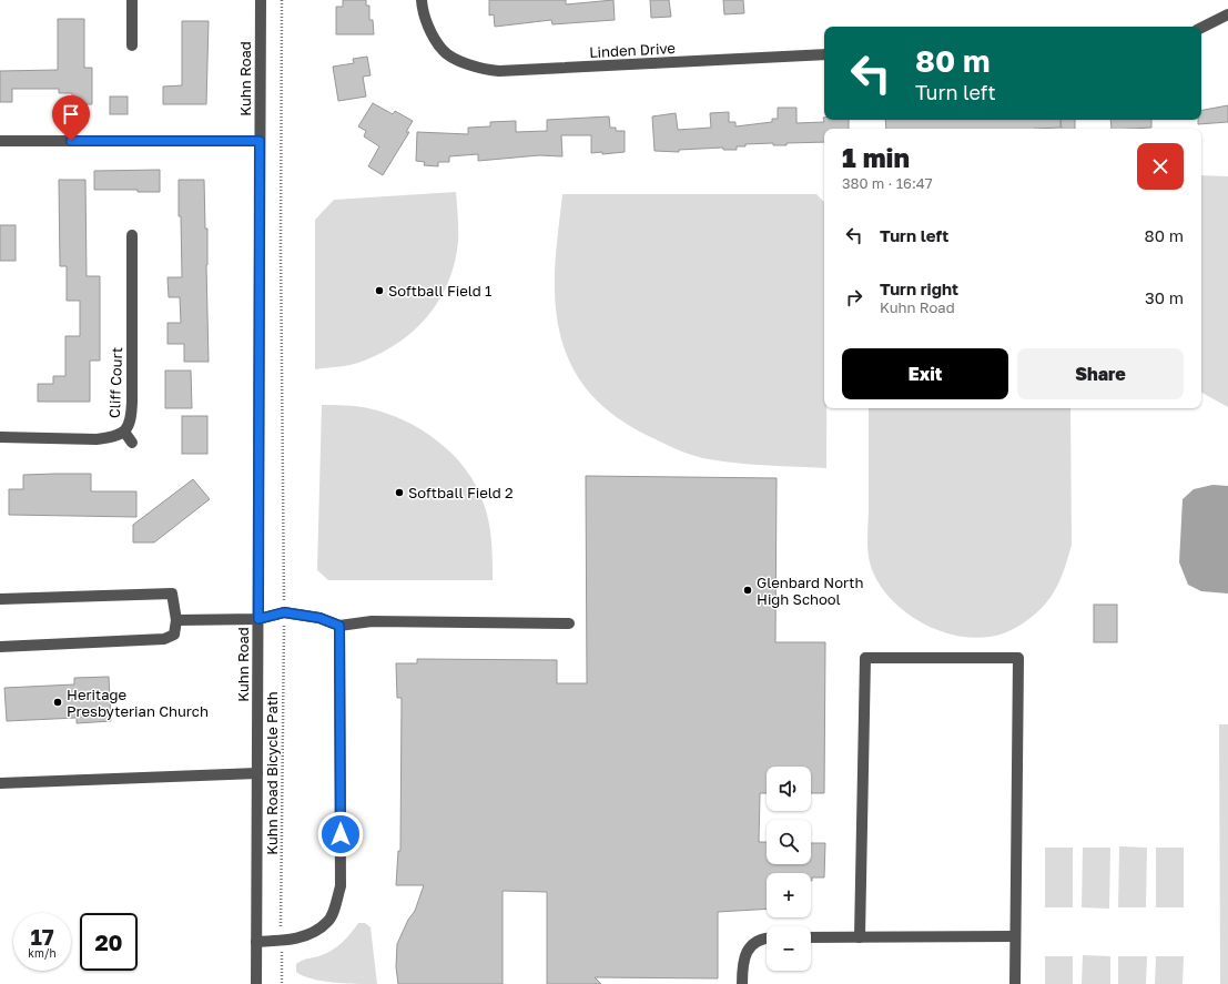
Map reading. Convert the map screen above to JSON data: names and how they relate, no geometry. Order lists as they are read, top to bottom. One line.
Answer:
{"streets":{"street":["Linden Drive","Kuhn Road","Cliff Court"],"path":["Kuhn Road Bicycle Path"]},"places":["Softball Field 1","Softball Field 2","Glenbard North High School","Heritage Presbyterian Church"],"page":{"turn":["80 m","Turn left"],"heading":["1 min","380 m · 16:47"],"list":[{"name":"Turn left","value":"80 m"},{"name":"Turn right","note":"Kuhn Road","value":"30 m"}],"buttons":["Exit","Share"],"map_buttons":["+","−"],"speed":"17 km/h","limit":"20"}}
